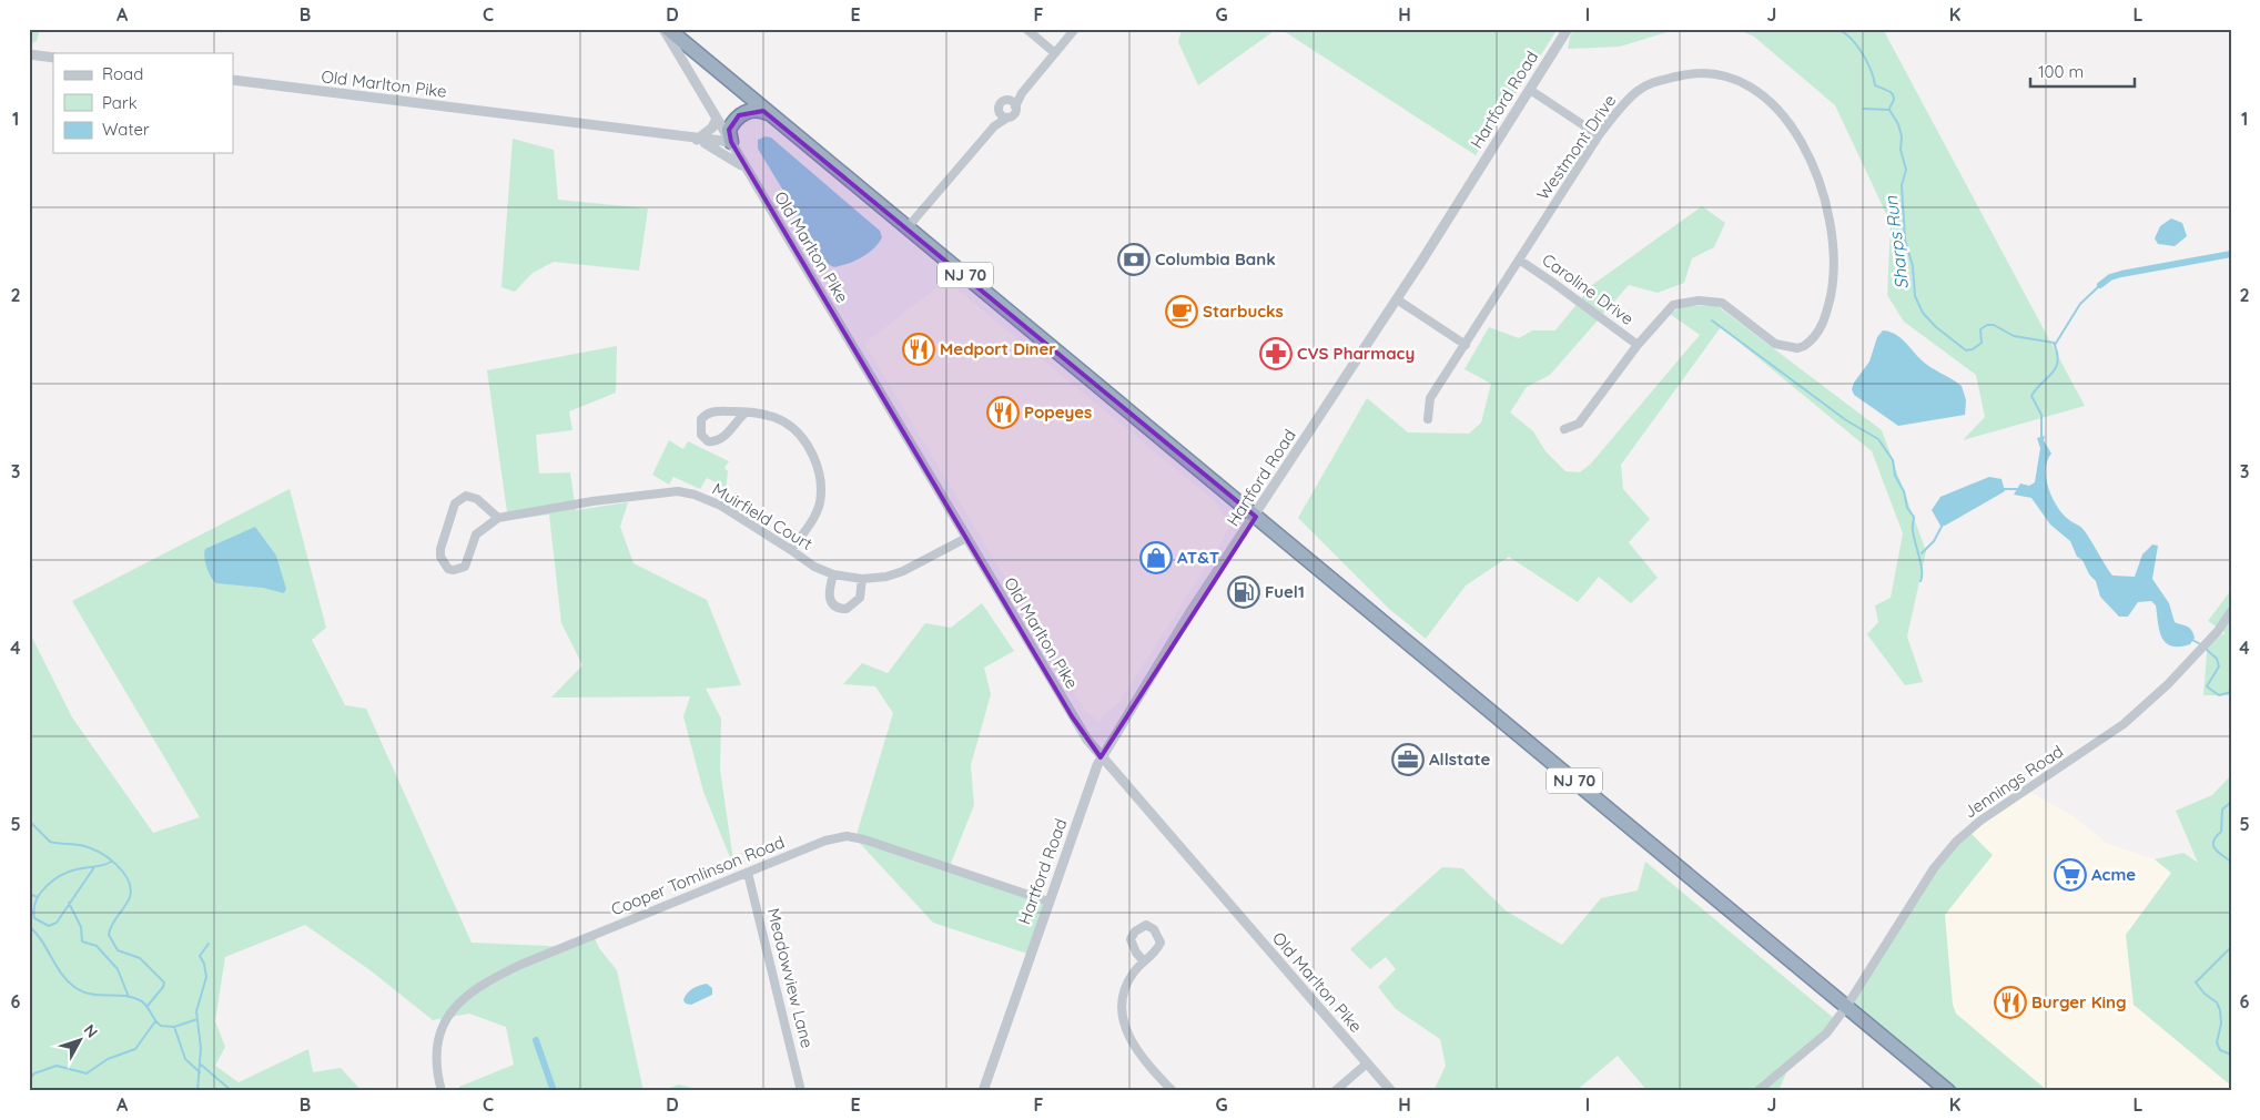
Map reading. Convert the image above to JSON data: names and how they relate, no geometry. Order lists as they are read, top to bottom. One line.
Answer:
{"streets":{"highway":["NJ 70"],"street":["Old Marlton Pike","Hartford Road","Westmont Drive","Caroline Drive","Muirfield Court","Jennings Road","Cooper Tomlinson Road","Meadowview Lane"]},"crossings":[["Old Marlton Pike","Hartford Road"],["Old Marlton Pike","Muirfield Court"],["Hartford Road","NJ 70"],["Hartford Road","Cooper Tomlinson Road"],["Westmont Drive","Caroline Drive"],["NJ 70","Jennings Road"],["Cooper Tomlinson Road","Meadowview Lane"]],"water":["Sharps Run"],"places":{"bank":["Columbia Bank"],"cafe":["Starbucks"],"restaurant":["Medport Diner","Popeyes","Burger King"],"pharmacy":["CVS Pharmacy"],"shop":["AT&T"],"fuel station":["Fuel1"],"office":["Allstate"],"supermarket":["Acme"]},"legend":["Road","Park","Water"],"scale_bar":"100 m","north":"top right","grid":{"columns":["A","B","C","D","E","F","G","H","I","J","K","L"],"rows":["1","2","3","4","5","6"]}}
